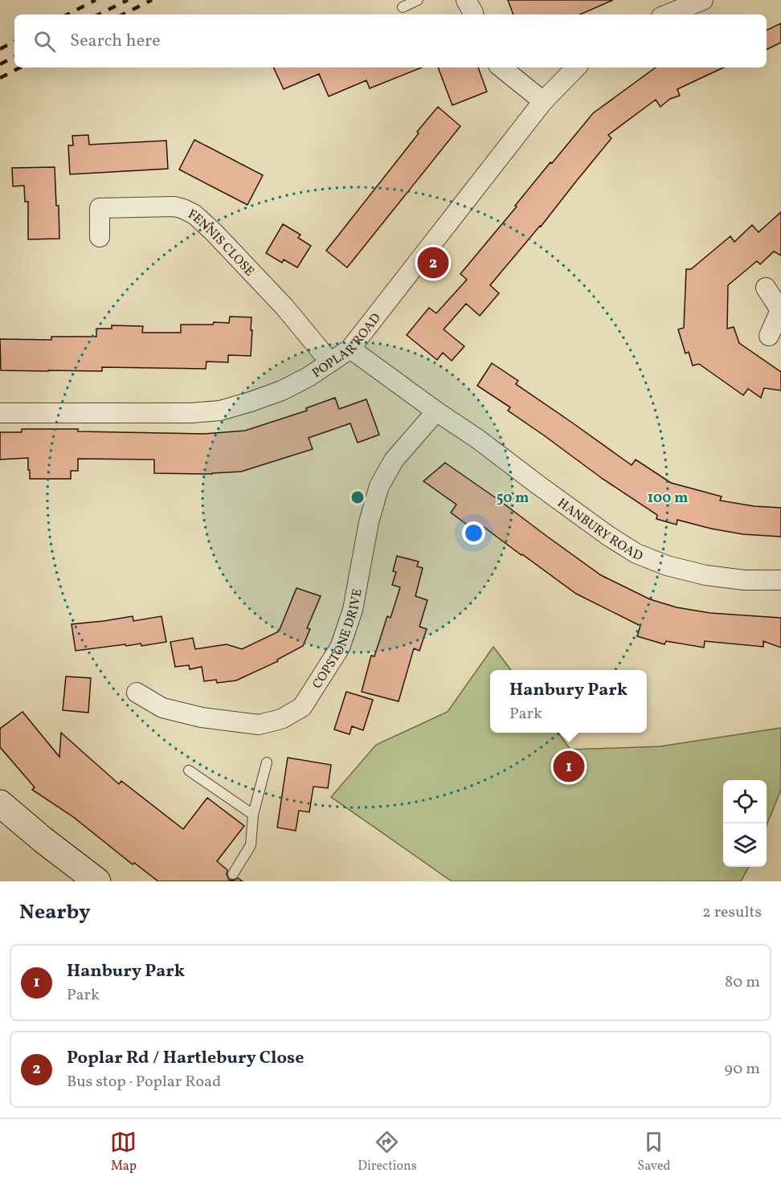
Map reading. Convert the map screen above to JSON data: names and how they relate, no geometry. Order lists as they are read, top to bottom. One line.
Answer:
{"streets":{"street":["FENNIS CLOSE","POPLAR ROAD","HANBURY ROAD","COPSTONE DRIVE"]},"crossings":[["FENNIS CLOSE","POPLAR ROAD"],["POPLAR ROAD","HANBURY ROAD"],["HANBURY ROAD","COPSTONE DRIVE"]],"page":{"search":"Search here","pins":["2","1"],"popup":["Hanbury Park","Park"],"heading":["Nearby","2 results"],"list":[{"mark":"1","name":"Hanbury Park","note":"Park","value":"80 m"},{"mark":"2","name":"Poplar Rd / Hartlebury Close","note":"Bus stop · Poplar Road","value":"90 m"}],"nav":["Map","Directions","Saved"]},"rings":["50 m","100 m"]}
